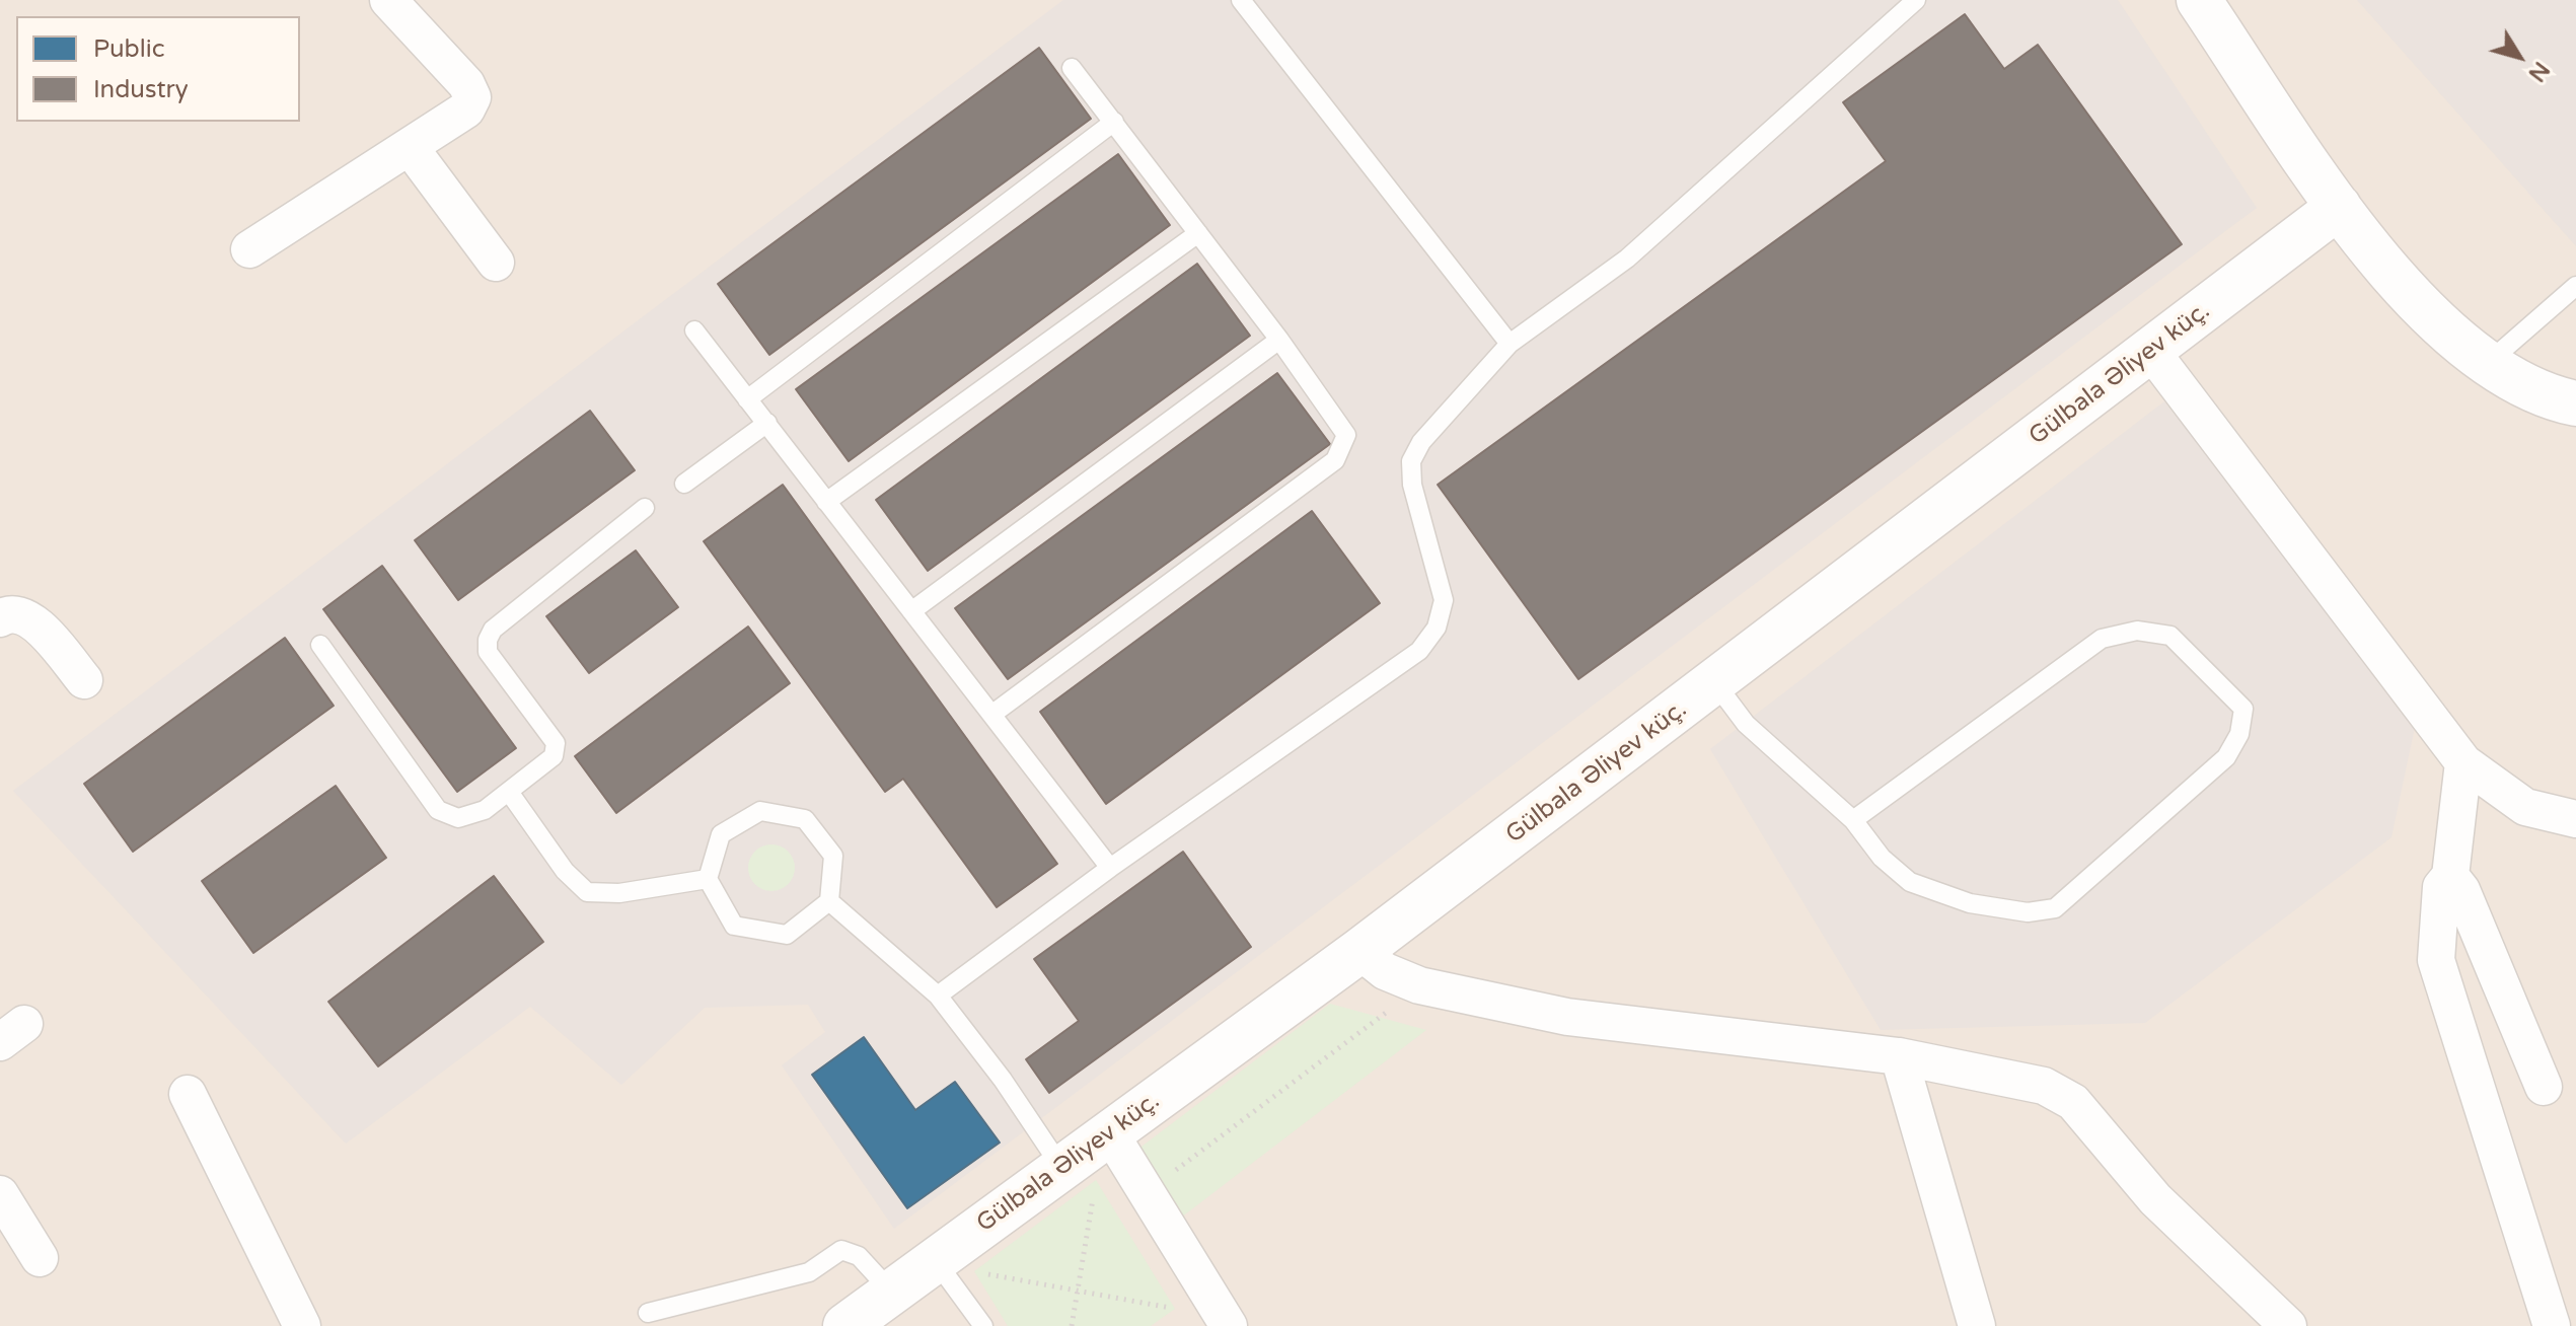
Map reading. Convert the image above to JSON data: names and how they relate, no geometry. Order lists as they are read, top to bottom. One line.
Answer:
{"streets":{"street":["Gülbala Əliyev küç."]},"legend":["Public","Industry"],"north":"bottom right"}
